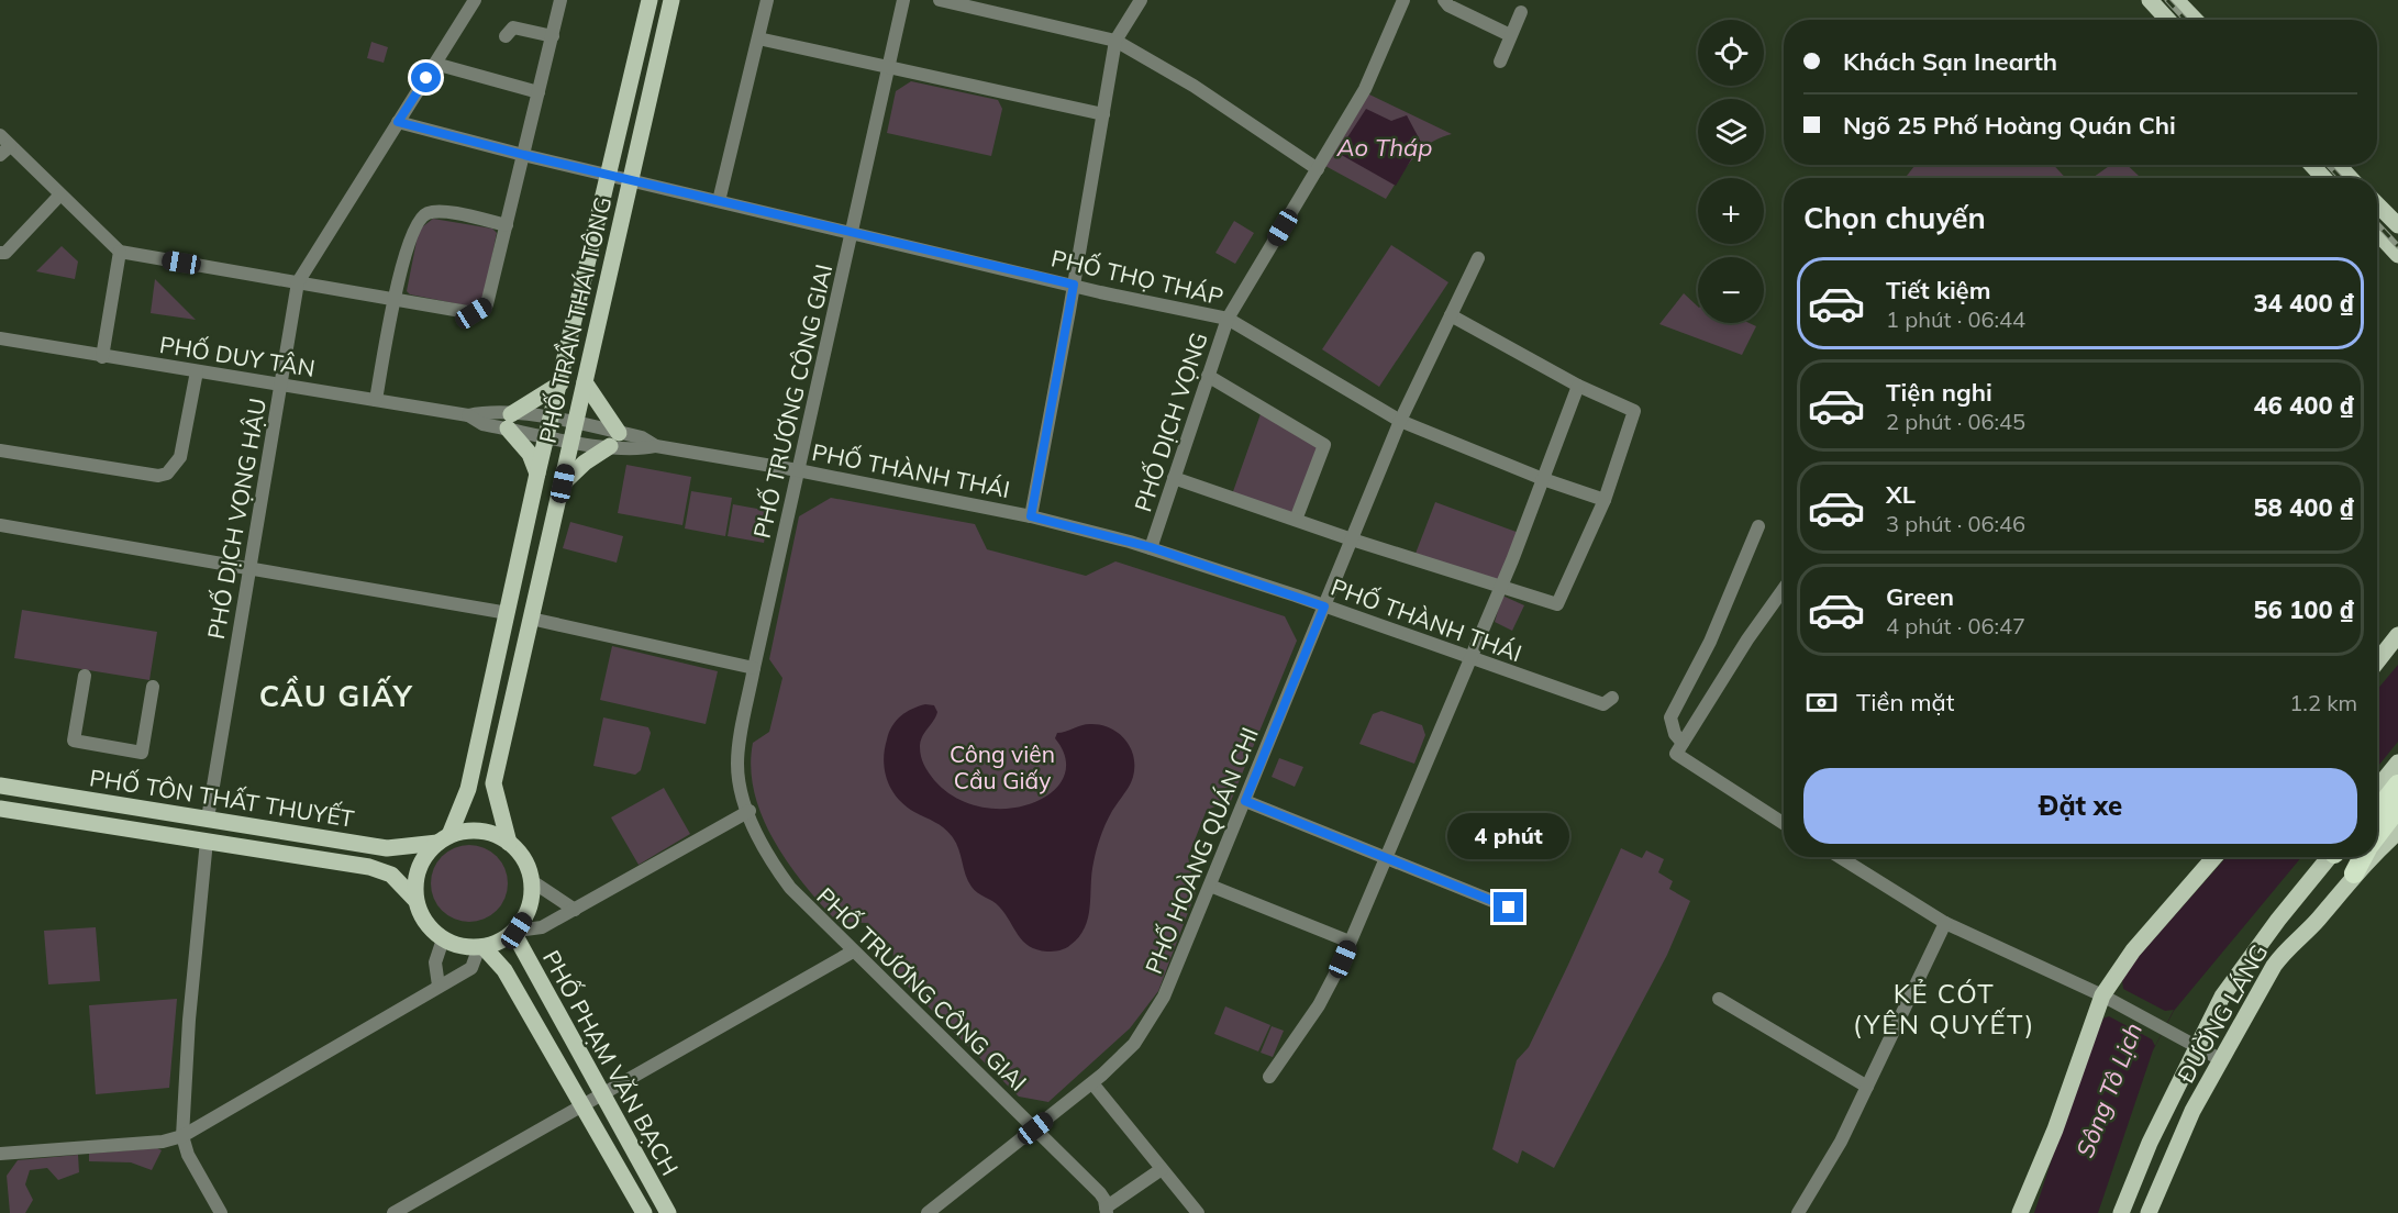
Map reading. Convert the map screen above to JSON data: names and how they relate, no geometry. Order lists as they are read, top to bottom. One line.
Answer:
{"streets":{"main road":["PHỐ TRẦN THÁI TÔNG","PHỐ TÔN THẤT THUYẾT","ĐƯỜNG LÁNG","PHỐ PHẠM VĂN BẠCH"],"street":["PHỐ THỌ THÁP","PHỐ DUY TÂN","PHỐ TRƯƠNG CÔNG GIAI","PHỐ DỊCH VỌNG","PHỐ THÀNH THÁI","PHỐ DỊCH VỌNG HẬU","PHỐ HOÀNG QUÁN CHI"]},"crossings":[["PHỐ THỌ THÁP","PHỐ TRẦN THÁI TÔNG"],["PHỐ THỌ THÁP","PHỐ TRƯƠNG CÔNG GIAI"],["PHỐ THỌ THÁP","PHỐ DỊCH VỌNG"],["PHỐ THỌ THÁP","PHỐ DỊCH VỌNG HẬU"],["PHỐ THỌ THÁP","PHỐ HOÀNG QUÁN CHI"],["PHỐ TRẦN THÁI TÔNG","PHỐ DUY TÂN"],["PHỐ TRẦN THÁI TÔNG","PHỐ THÀNH THÁI"],["PHỐ TRẦN THÁI TÔNG","PHỐ TÔN THẤT THUYẾT"],["PHỐ TRẦN THÁI TÔNG","PHỐ PHẠM VĂN BẠCH"],["PHỐ DUY TÂN","PHỐ THÀNH THÁI"],["PHỐ DUY TÂN","PHỐ DỊCH VỌNG HẬU"],["PHỐ TRƯƠNG CÔNG GIAI","PHỐ THÀNH THÁI"],["PHỐ TRƯƠNG CÔNG GIAI","PHỐ HOÀNG QUÁN CHI"],["PHỐ DỊCH VỌNG","PHỐ THÀNH THÁI"],["PHỐ THÀNH THÁI","PHỐ HOÀNG QUÁN CHI"],["PHỐ DỊCH VỌNG HẬU","PHỐ TÔN THẤT THUYẾT"],["PHỐ TÔN THẤT THUYẾT","PHỐ PHẠM VĂN BẠCH"]],"districts":["CẦU GIẤY","KẺ CÓT (YÊN QUYẾT)"],"water":["Ao Tháp","Sông Tô Lịch"],"parks":["Công viên Cầu Giấy"],"page":{"map_buttons":["+","−"],"banner":["Khách Sạn Inearth","Ngõ 25 Phố Hoàng Quán Chi"],"heading":"Chọn chuyến","list":[{"name":"Tiết kiệm","note":"1 phút · 06:44","value":"34 400 ₫"},{"name":"Tiện nghi","note":"2 phút · 06:45","value":"46 400 ₫"},{"name":"XL","note":"3 phút · 06:46","value":"58 400 ₫"},{"name":"Green","note":"4 phút · 06:47","value":"56 100 ₫"}],"pay":["Tiền mặt","1.2 km"],"buttons":"Đặt xe","bubble":"4 phút"}}
